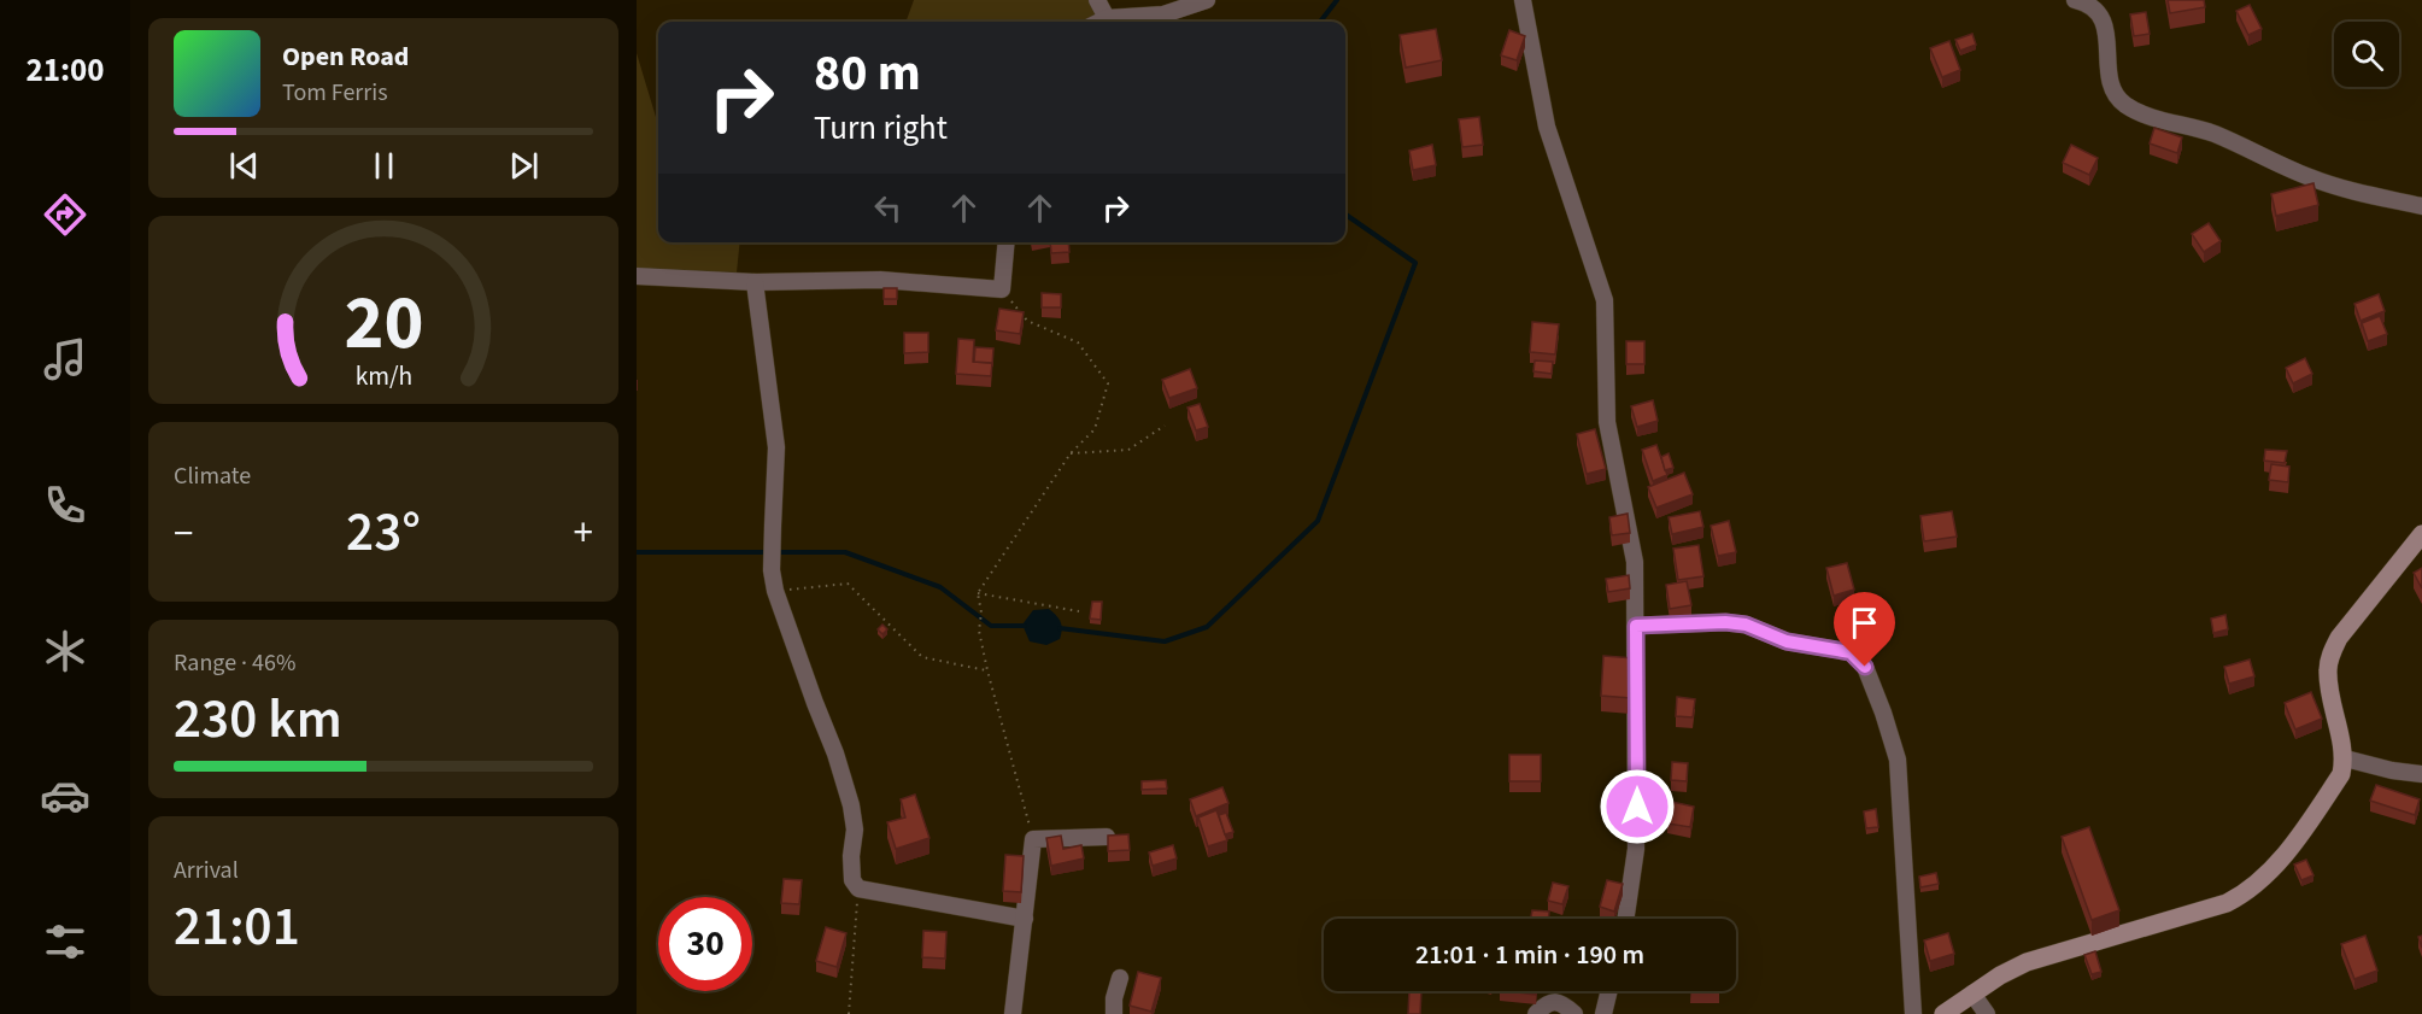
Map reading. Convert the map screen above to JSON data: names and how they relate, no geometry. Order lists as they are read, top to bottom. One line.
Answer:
{"page":{"tabs":"21:00","turn":["80 m","Turn right"],"song":["Open Road","Tom Ferris"],"tile":["Climate",["Range · 46%","230 km"],["Arrival","21:01"]],"heat":["−","23°","+"],"limit":"30","trip":"21:01 · 1 min · 190 m","gauge":["20","km/h"]}}
